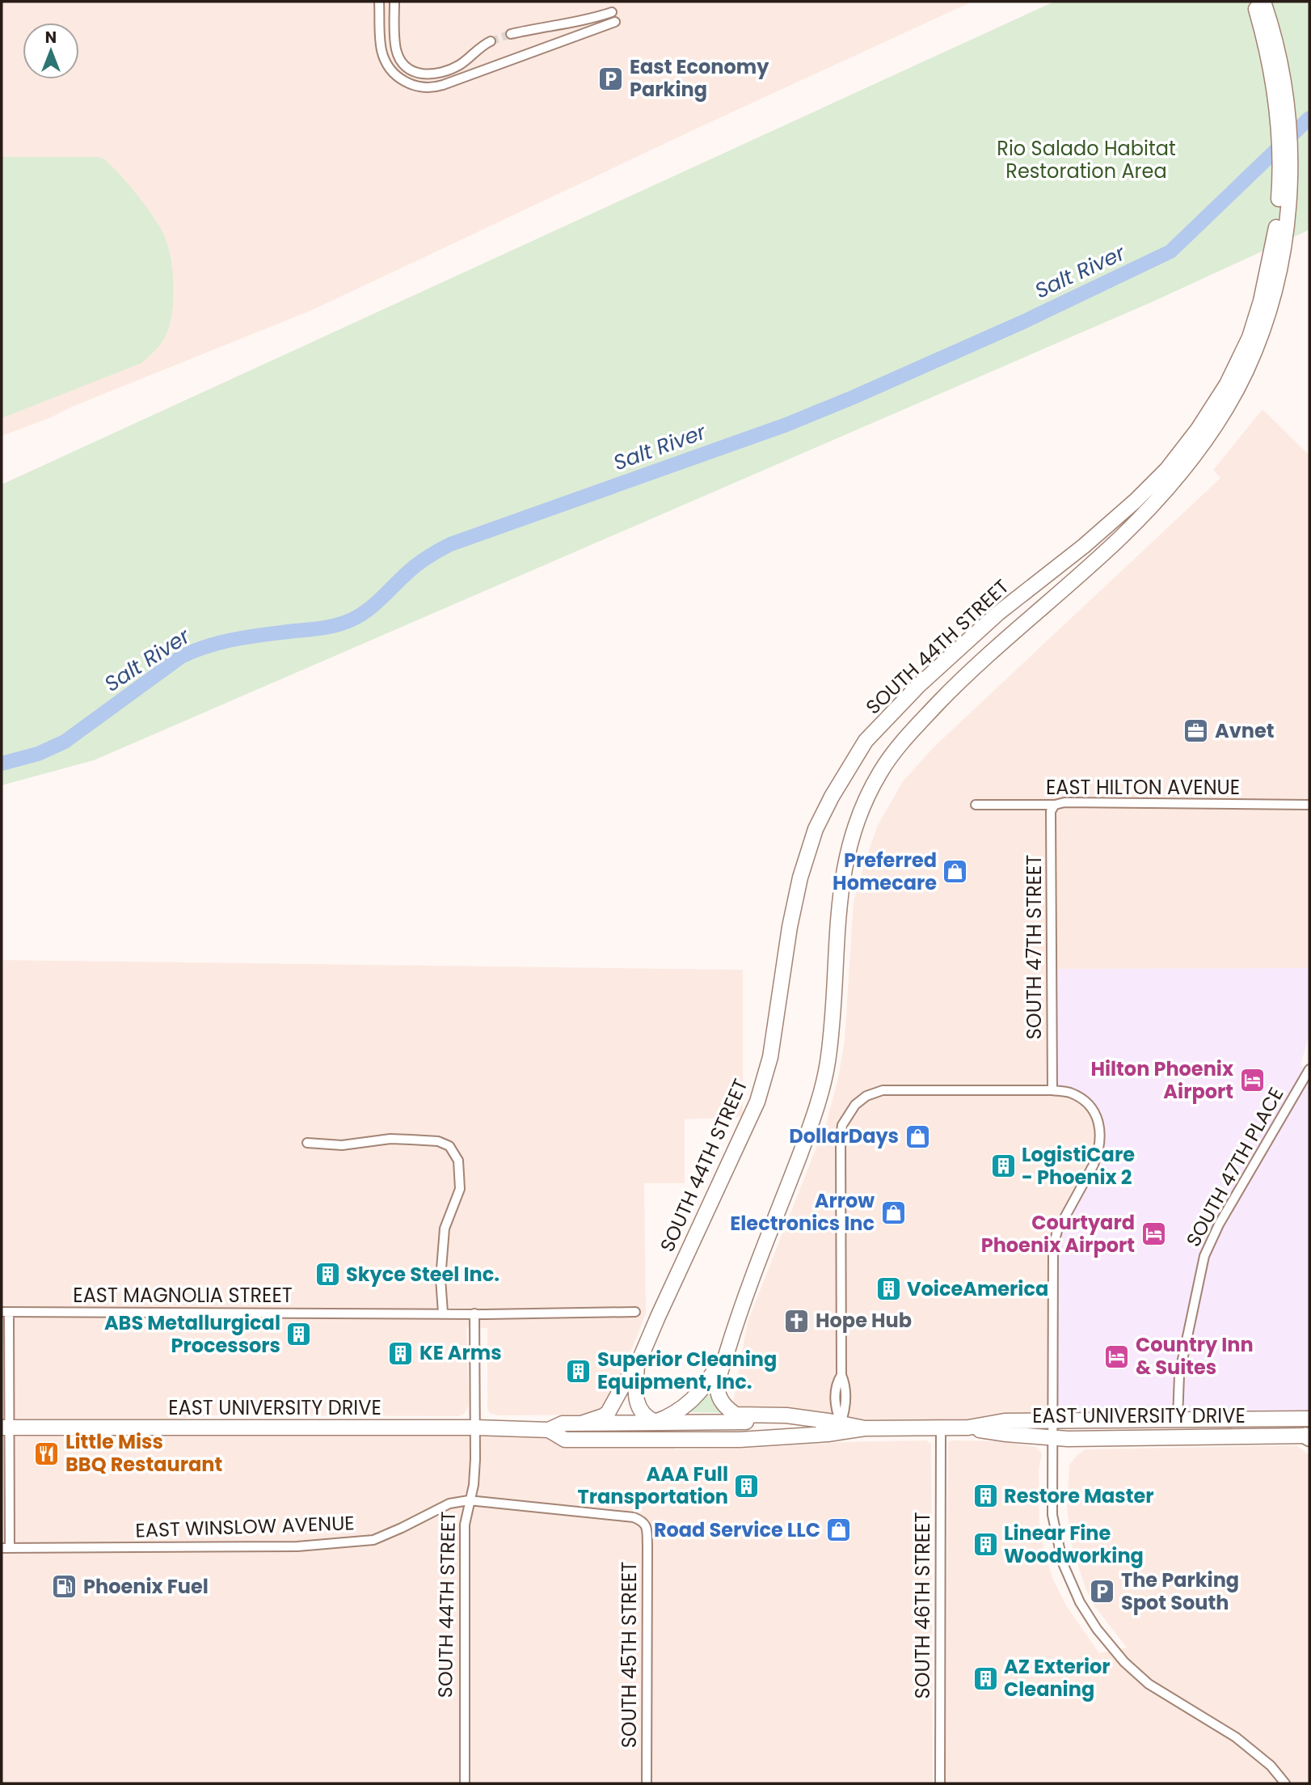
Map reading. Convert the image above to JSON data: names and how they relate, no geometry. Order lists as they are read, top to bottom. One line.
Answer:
{"streets":{"main road":["SOUTH 44TH STREET","EAST UNIVERSITY DRIVE"],"street":["EAST HILTON AVENUE","SOUTH 47TH STREET","SOUTH 47TH PLACE","EAST MAGNOLIA STREET","EAST WINSLOW AVENUE","SOUTH 46TH STREET","SOUTH 45TH STREET"]},"crossings":[["SOUTH 44TH STREET","EAST MAGNOLIA STREET"],["SOUTH 44TH STREET","EAST UNIVERSITY DRIVE"],["SOUTH 44TH STREET","EAST WINSLOW AVENUE"],["EAST HILTON AVENUE","SOUTH 47TH STREET"],["SOUTH 47TH PLACE","EAST UNIVERSITY DRIVE"],["EAST UNIVERSITY DRIVE","SOUTH 46TH STREET"],["EAST WINSLOW AVENUE","SOUTH 45TH STREET"]],"water":["Salt River"],"parks":["Rio Salado Habitat Restoration Area"],"places":{"parking":["East Economy Parking","The Parking Spot South"],"office":["Avnet"],"shop":["Preferred Homecare","DollarDays","Arrow Electronics Inc","Road Service LLC"],"hotel":["Hilton Phoenix Airport","Courtyard Phoenix Airport","Country Inn & Suites"],"building":["LogistiCare - Phoenix 2","Skyce Steel Inc.","VoiceAmerica","ABS Metallurgical Processors","KE Arms","Superior Cleaning Equipment, Inc.","AAA Full Transportation","Restore Master","Linear Fine Woodworking","AZ Exterior Cleaning"],"church":["Hope Hub"],"restaurant":["Little Miss BBQ Restaurant"],"fuel station":["Phoenix Fuel"]},"north":"top"}
